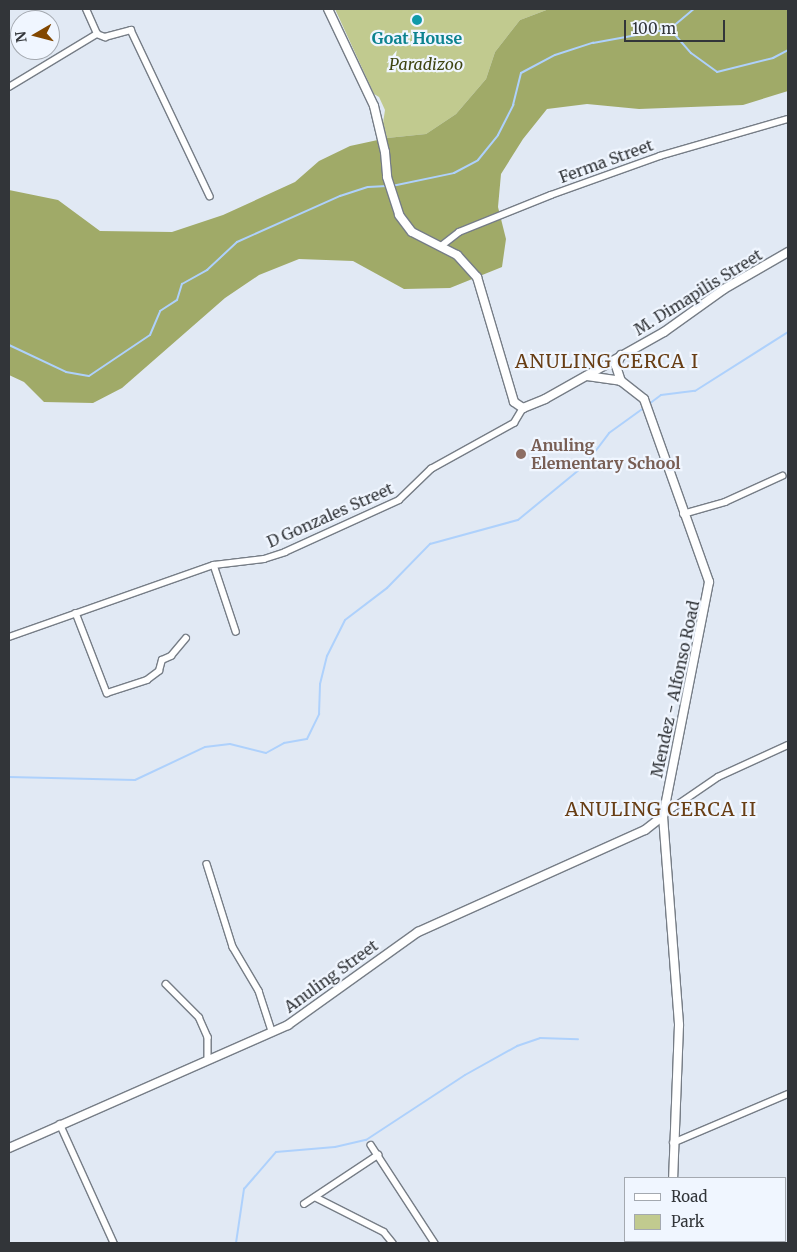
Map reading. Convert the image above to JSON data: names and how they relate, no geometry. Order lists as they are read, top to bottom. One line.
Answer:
{"streets":{"main road":["M. Dimapilis Street","Mendez - Alfonso Road","Anuling Street"],"street":["Ferma Street","D Gonzales Street"]},"crossings":[["M. Dimapilis Street","D Gonzales Street"],["Mendez - Alfonso Road","Anuling Street"]],"districts":["ANULING CERCA I","ANULING CERCA II"],"parks":["Paradizoo"],"places":["Goat House","Anuling Elementary School"],"legend":["Road","Park"],"scale_bar":"100 m","north":"left"}
